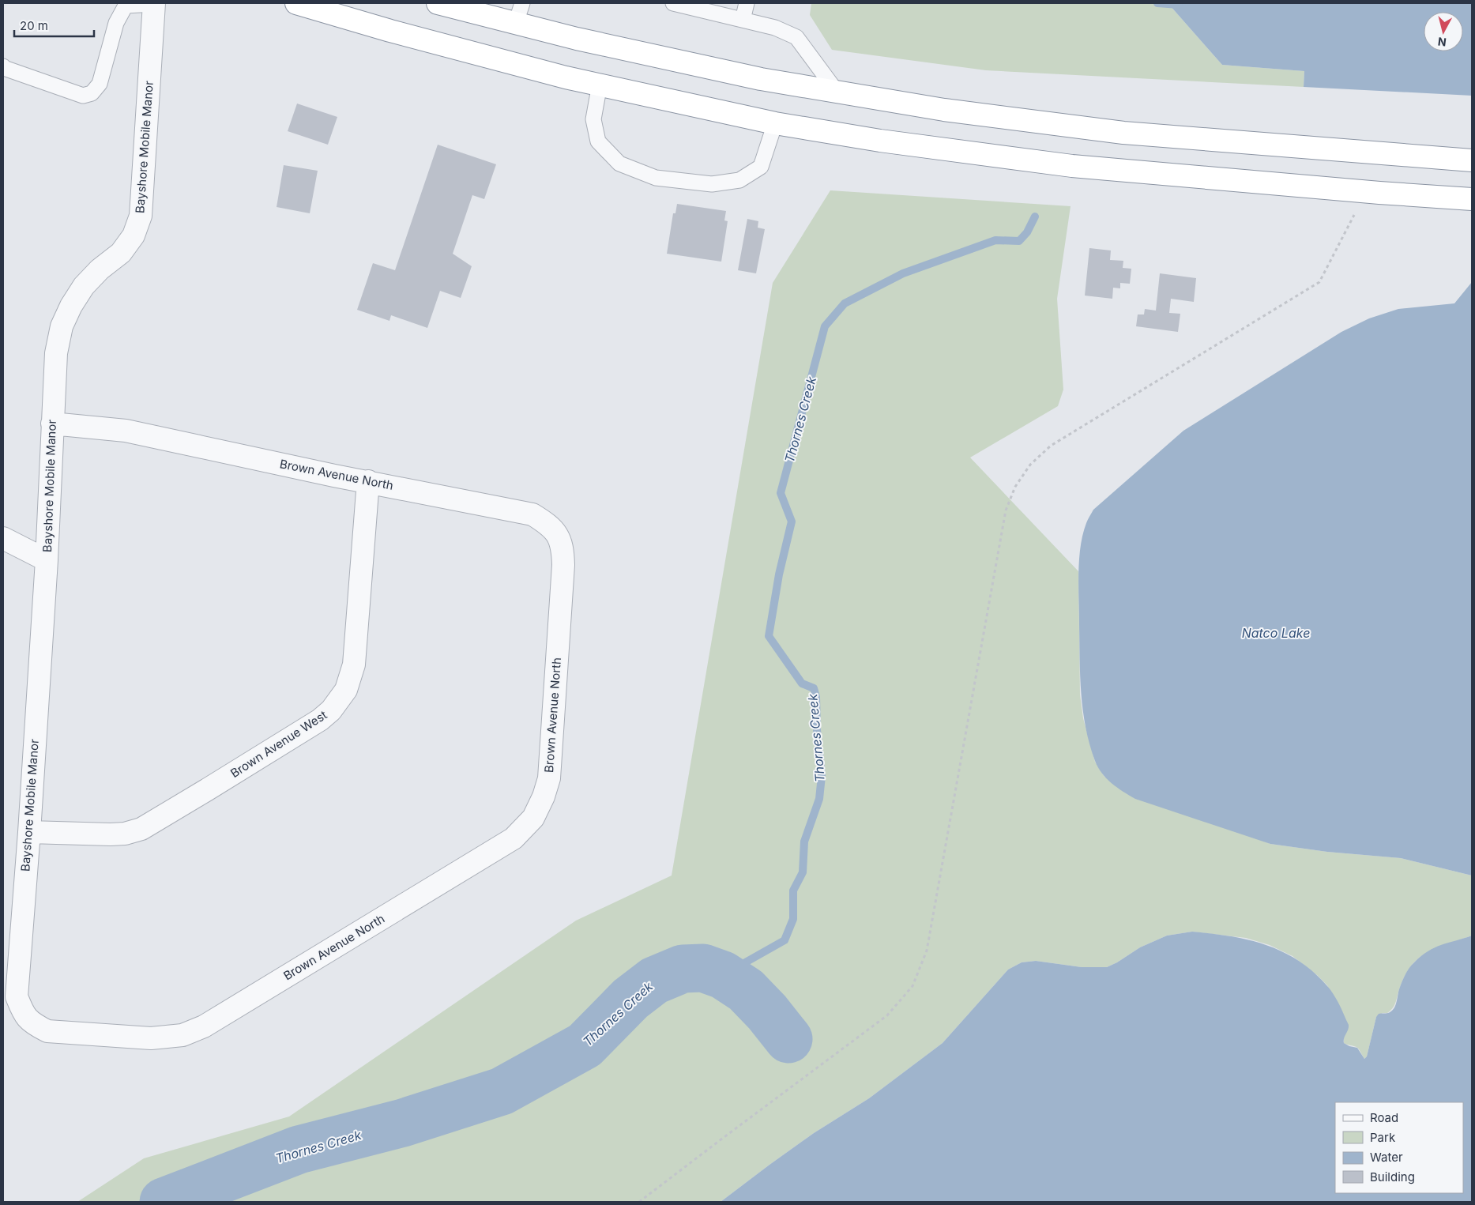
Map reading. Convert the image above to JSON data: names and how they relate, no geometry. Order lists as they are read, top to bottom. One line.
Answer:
{"streets":{"street":["Bayshore Mobile Manor","Brown Avenue North","Brown Avenue West"]},"crossings":[["Bayshore Mobile Manor","Brown Avenue North"],["Bayshore Mobile Manor","Brown Avenue West"],["Brown Avenue North","Brown Avenue West"]],"water":["Thornes Creek","Natco Lake"],"legend":["Road","Park","Water","Building"],"scale_bar":"20 m","north":"bottom"}
